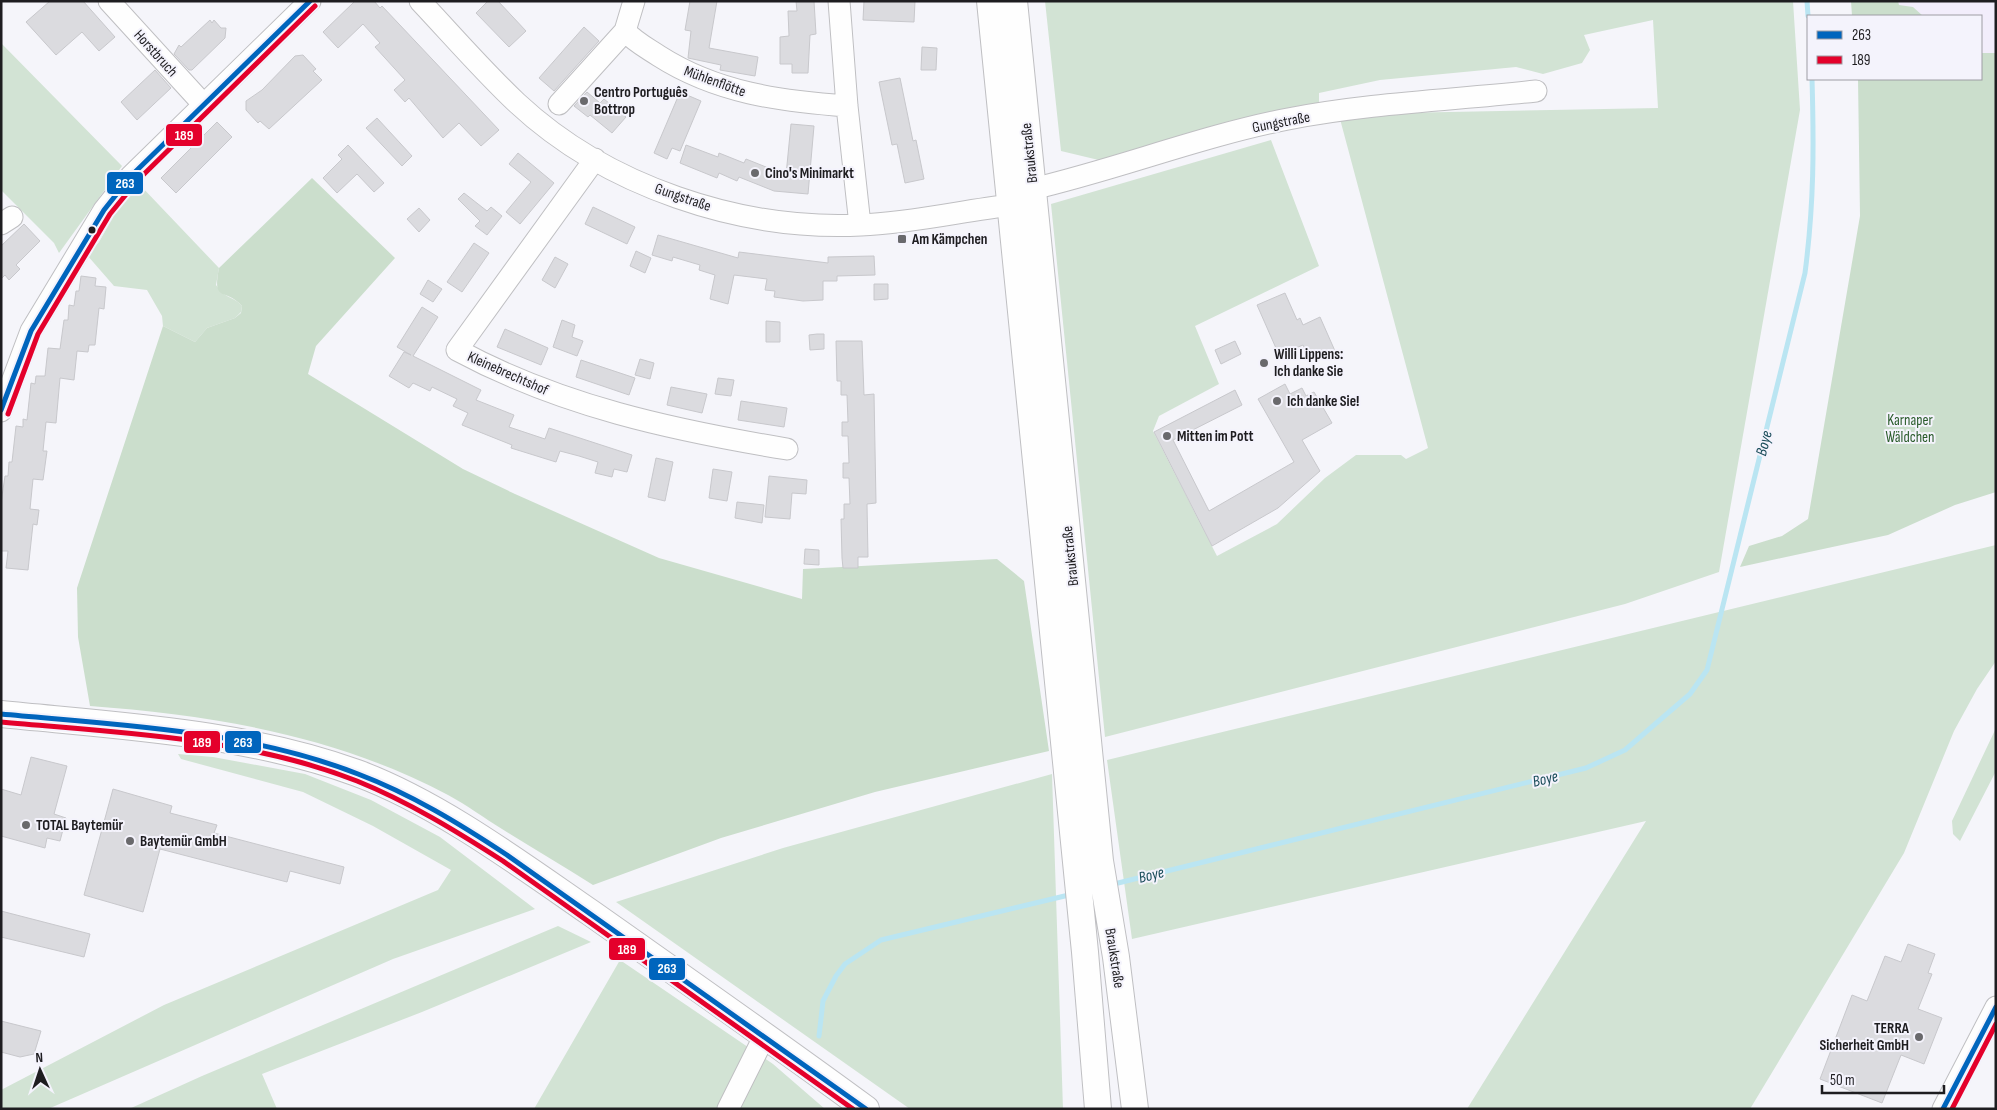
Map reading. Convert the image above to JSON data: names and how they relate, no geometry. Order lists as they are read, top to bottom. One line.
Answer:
{"streets":{"main road":["Braukstraße"],"street":["Horstbruch","Mühlenflötte","Gungstraße","Kleinebrechtshof"]},"crossings":[["Gungstraße","Braukstraße"],["Gungstraße","Kleinebrechtshof"]],"water":["Boye"],"parks":["Karnaper Wäldchen"],"places":{"other":["Centro Português Bottrop","Cino's Minimarkt","Willi Lippens: Ich danke Sie","Ich danke Sie!","Mitten im Pott","TOTAL Baytemür","Baytemür GmbH","TERRA Sicherheit GmbH"],"transit":["Am Kämpchen"]},"lines":["transit line 263","transit line 189"],"legend":["263","189"],"scale_bar":"50 m","north":"top"}
